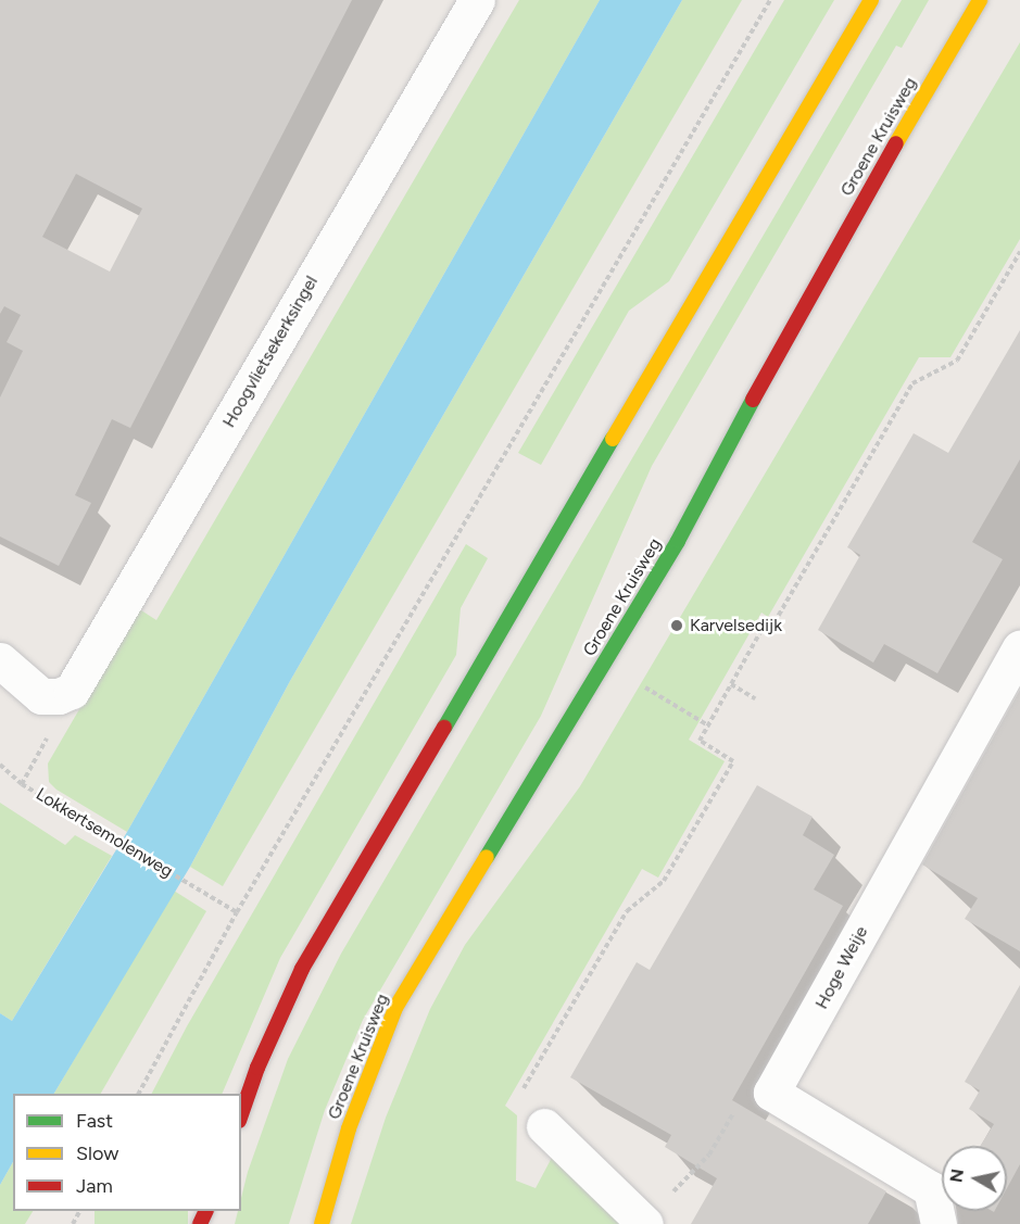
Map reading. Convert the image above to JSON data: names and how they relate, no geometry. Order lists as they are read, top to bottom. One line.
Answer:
{"streets":{"main road":["Groene Kruisweg"],"street":["Hoogvlietsekerksingel","Hoge Weije"],"path":["Lokkertsemolenweg"]},"places":["Karvelsedijk"],"legend":["Fast","Slow","Jam"],"north":"left"}
